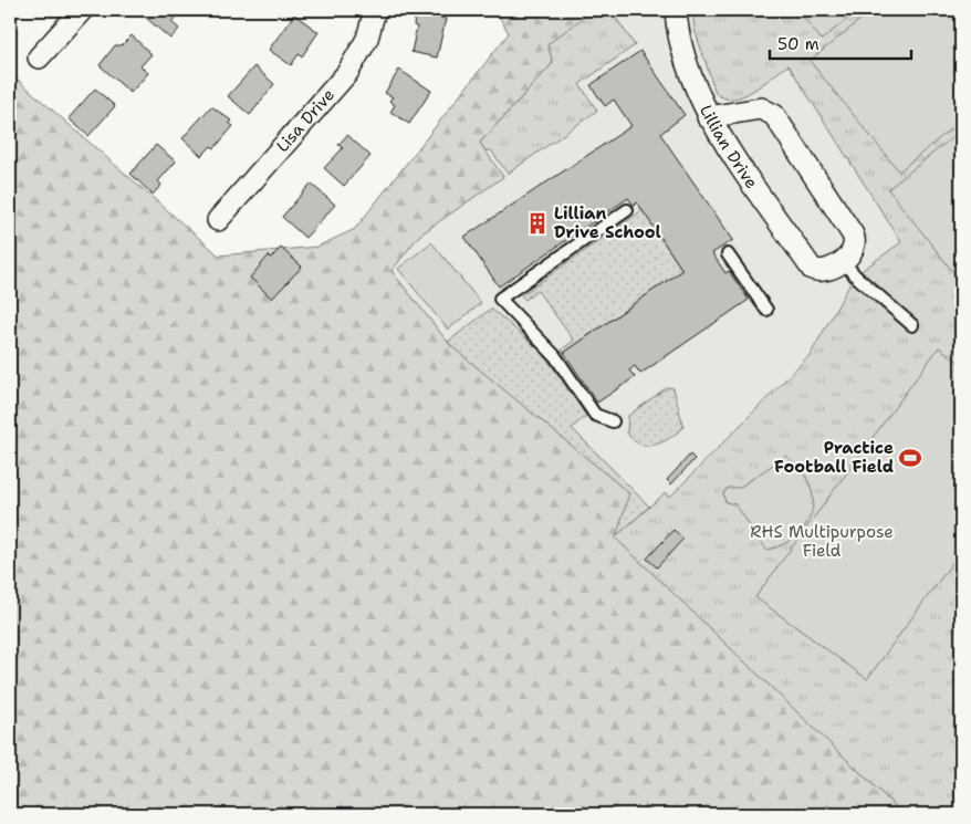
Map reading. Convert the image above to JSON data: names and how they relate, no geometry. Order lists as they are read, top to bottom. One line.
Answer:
{"streets":{"street":["Lisa Drive","Lillian Drive"]},"parks":["RHS Multipurpose Field"],"places":{"building":["Lillian Drive School"],"sports":["Practice Football Field"]},"scale_bar":"50 m"}
